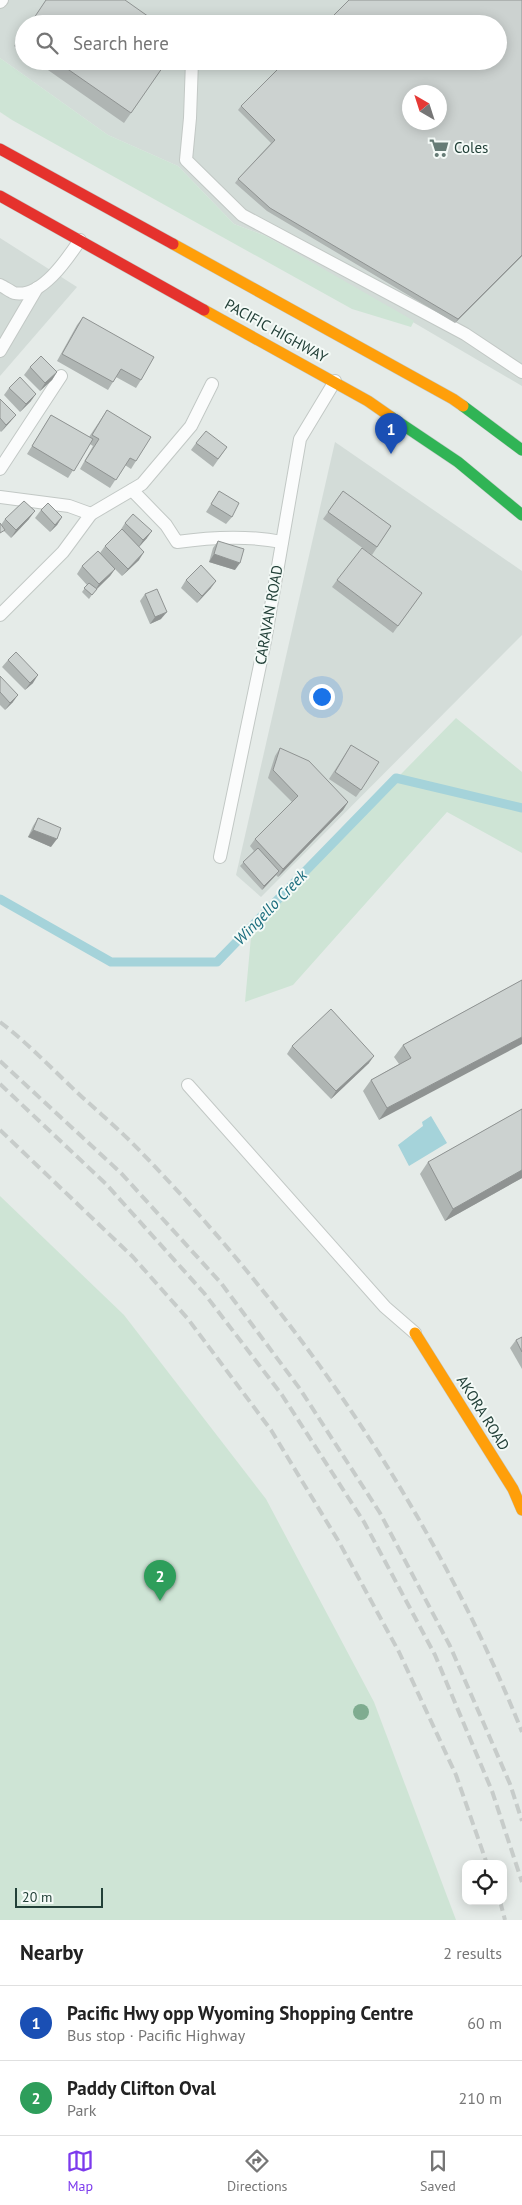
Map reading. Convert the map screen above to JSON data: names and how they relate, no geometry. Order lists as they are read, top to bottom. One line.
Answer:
{"streets":{"main road":["PACIFIC HIGHWAY","AKORA ROAD"],"lane":["CARAVAN ROAD"]},"crossings":[["PACIFIC HIGHWAY","CARAVAN ROAD"]],"water":["Wingello Creek"],"places":{"supermarket":["Coles"]},"scale_bar":"20 m","north":"top left","page":{"search":"Search here","pins":["1","2"],"scale":"20 m","heading":["Nearby","2 results"],"list":[{"mark":"1","name":"Pacific Hwy opp Wyoming Shopping Centre","note":"Bus stop · Pacific Highway","value":"60 m"},{"mark":"2","name":"Paddy Clifton Oval","note":"Park","value":"210 m"}],"nav":["Map","Directions","Saved"]}}
